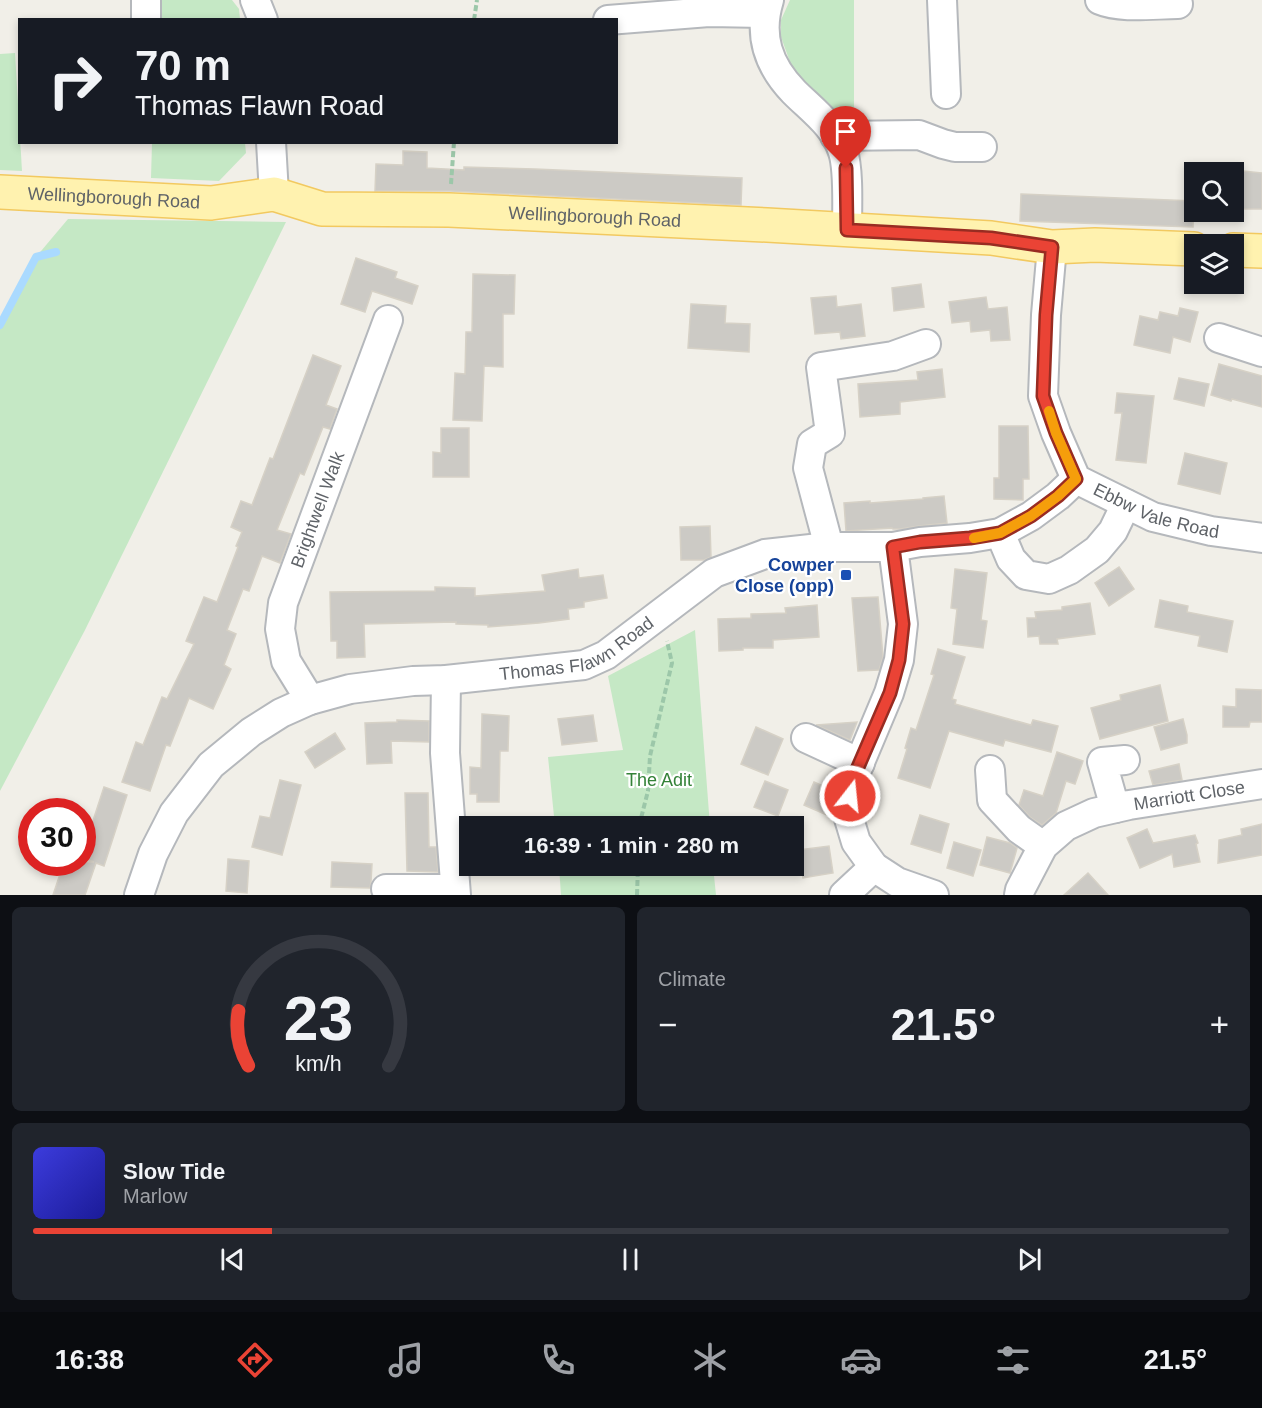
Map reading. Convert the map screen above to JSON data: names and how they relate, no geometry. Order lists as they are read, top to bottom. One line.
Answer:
{"streets":{"main road":["Wellingborough Road"],"street":["Ebbw Vale Road","Brightwell Walk","Thomas Flawn Road","Marriott Close"]},"crossings":[["Wellingborough Road","Ebbw Vale Road"],["Ebbw Vale Road","Thomas Flawn Road"],["Brightwell Walk","Thomas Flawn Road"]],"parks":["The Adit"],"places":{"transit":["Cowper Close (opp)"]},"page":{"turn":["70 m","Thomas Flawn Road"],"limit":"30","trip":"16:39 · 1 min · 280 m","tile":"Climate","heat":["−","21.5°","+"],"song":["Slow Tide","Marlow"],"tabs":["16:38","21.5°"],"gauge":["23","km/h"]}}
